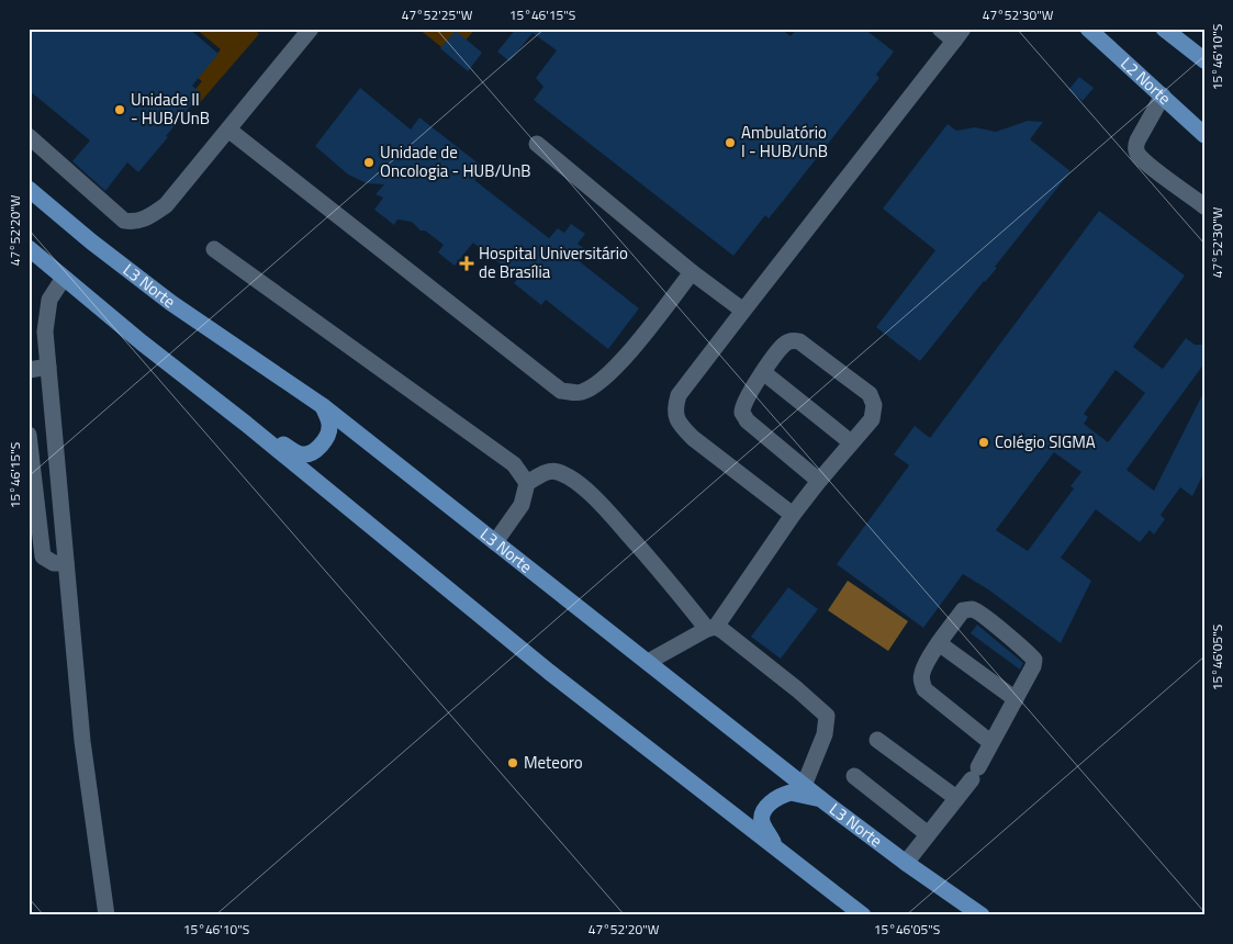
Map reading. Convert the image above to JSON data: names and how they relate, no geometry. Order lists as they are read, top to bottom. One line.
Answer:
{"streets":{"main road":["L2 Norte","L3 Norte"]},"places":{"other":["Unidade II - HUB/UnB","Ambulatório I - HUB/UnB","Unidade de Oncologia - HUB/UnB","Colégio SIGMA","Meteoro"],"health":["Hospital Universitário de Brasília"]},"coordinates":["47°52'25\"W","15°46'15\"S","47°52'30\"W","15°46'10\"S","47°52'20\"W","15°46'05\"S"]}
